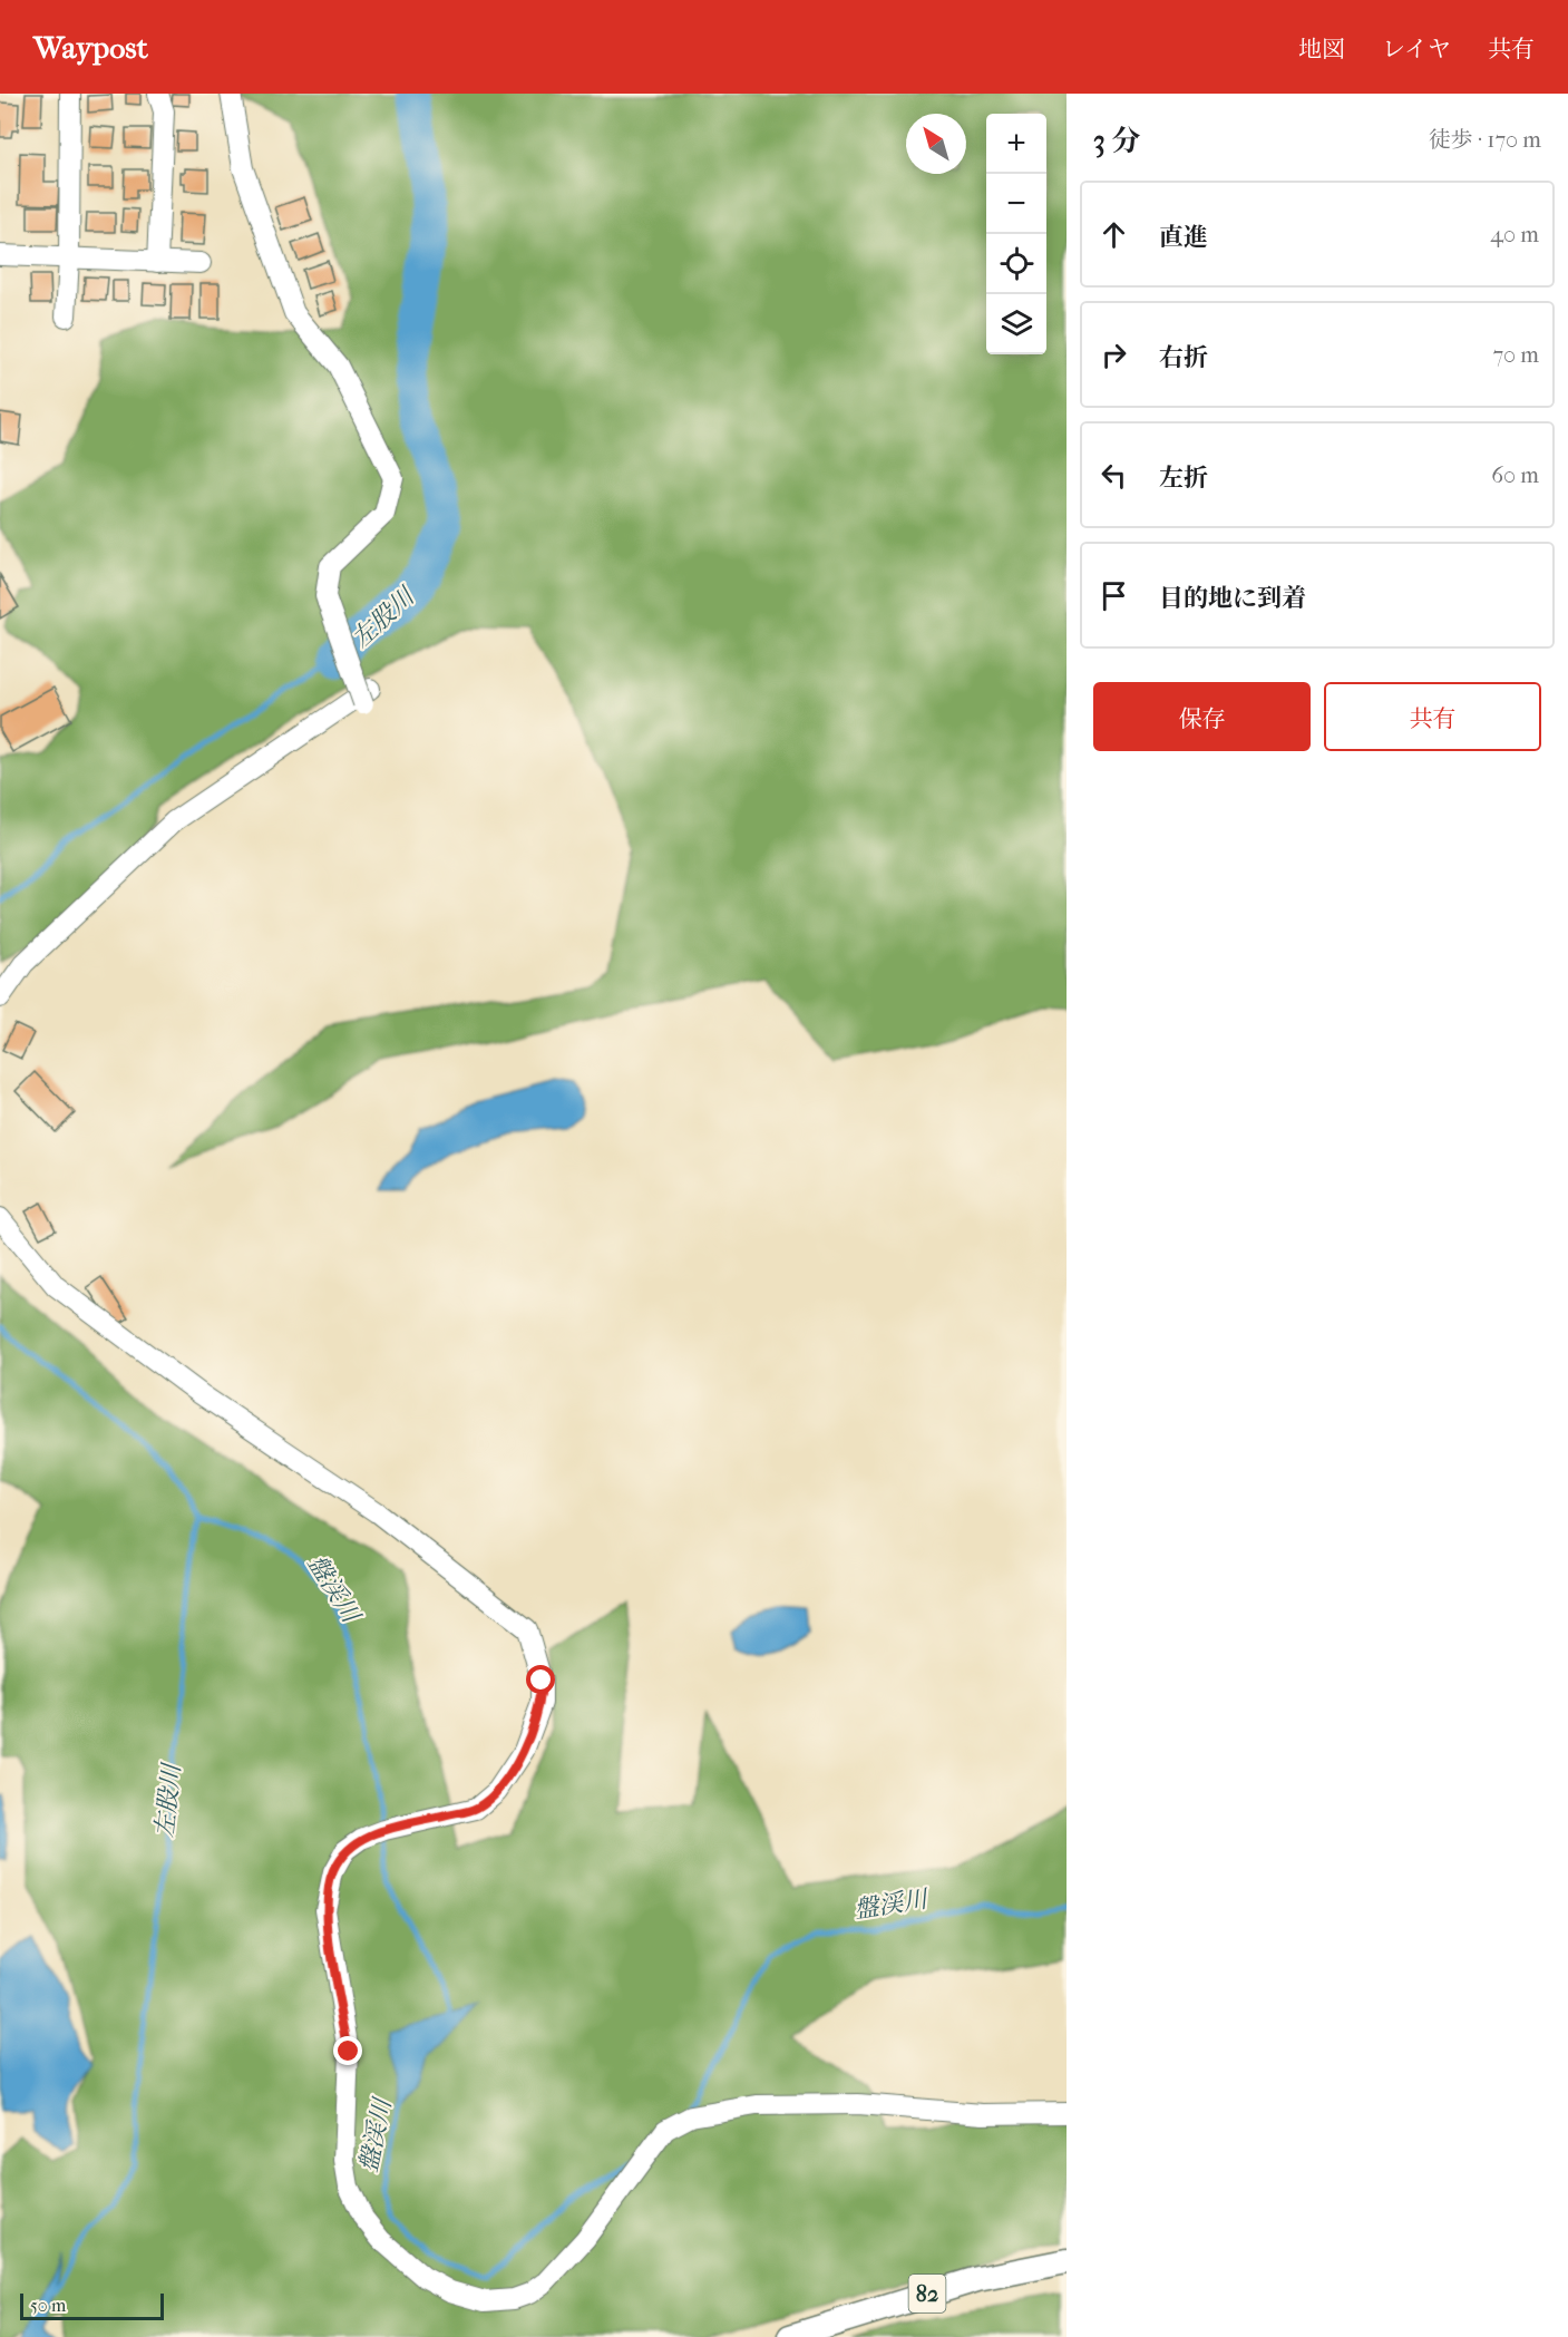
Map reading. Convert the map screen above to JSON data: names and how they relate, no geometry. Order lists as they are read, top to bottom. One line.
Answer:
{"streets":{"main road":["82"]},"water":["左股川","盤渓川"],"scale_bar":"50 m","north":"top left","page":{"header":"Waypost","nav":["地図","レイヤ","共有"],"heading":["3 分","徒歩 · 170 m"],"map_buttons":["+","−"],"list":[["直進","40 m"],["右折","70 m"],["左折","60 m"],"目的地に到着"],"buttons":["保存","共有"],"scale":"50 m"}}
